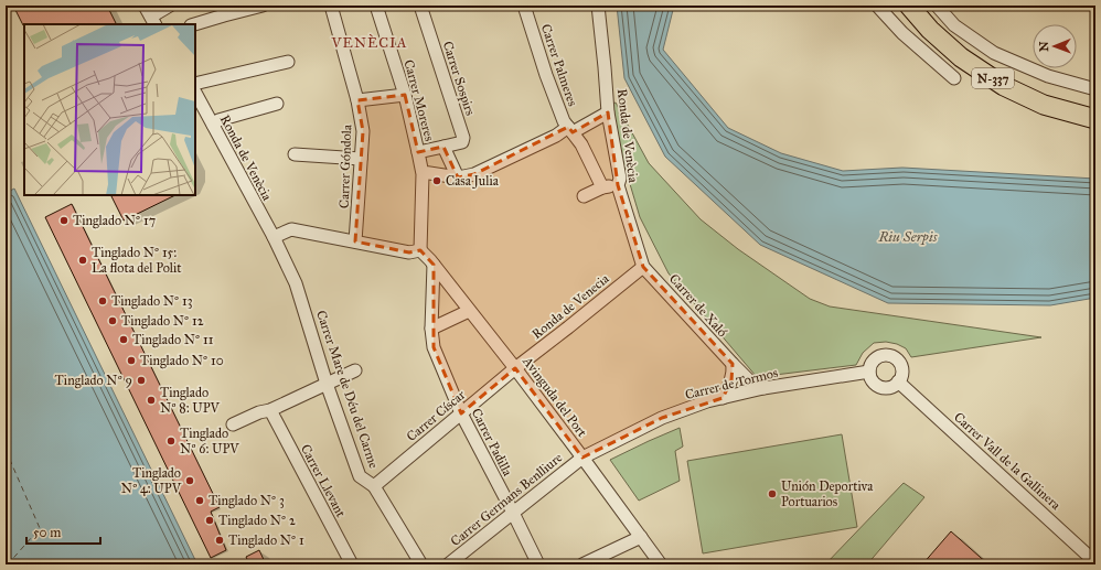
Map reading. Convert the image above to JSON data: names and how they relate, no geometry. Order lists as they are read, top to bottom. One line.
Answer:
{"streets":{"highway":["N-337"],"street":["Carrer Palmeres","Carrer Sospirs","Carrer Moreres","Ronda de Venècia","Carrer Góndola","Carrer de Xaló","Ronda de Venecia","Carrer de Tormos","Carrer Mare de Déu del Carme","Avinguda del Port","Carrer Císcar","Carrer Padilla","Carrer Vall de la Gallinera","Carrer Llevant","Carrer Germans Benlliure"]},"crossings":[["Carrer Moreres","Avinguda del Port"],["Ronda de Venècia","Carrer de Xaló"],["Ronda de Venècia","Ronda de Venecia"],["Ronda de Venècia","Carrer Mare de Déu del Carme"],["Carrer de Xaló","Ronda de Venecia"],["Carrer de Xaló","Carrer de Tormos"],["Ronda de Venecia","Avinguda del Port"],["Ronda de Venecia","Carrer Císcar"],["Carrer de Tormos","Avinguda del Port"],["Carrer de Tormos","Carrer Vall de la Gallinera"],["Carrer de Tormos","Carrer Germans Benlliure"],["Carrer Mare de Déu del Carme","Carrer Císcar"],["Avinguda del Port","Carrer Císcar"],["Avinguda del Port","Carrer Padilla"],["Avinguda del Port","Carrer Germans Benlliure"],["Carrer Císcar","Carrer Padilla"],["Carrer Padilla","Carrer Germans Benlliure"]],"districts":["VENÈCIA"],"water":["Riu Serpis"],"places":["Casa Julia","Tinglado Nº 17","Tinglado Nº 15: La flota del Polit","Tinglado Nº 13","Tinglado Nº 12","Tinglado Nº 11","Tinglado Nº 10","Tinglado Nº 9","Tinglado Nº 8: UPV","Tinglado Nº 6: UPV","Tinglado Nº 4: UPV","Unión Deportiva Portuarios","Tinglado Nº 3","Tinglado Nº 2","Tinglado Nº 1"],"scale_bar":"50 m","north":"left"}
